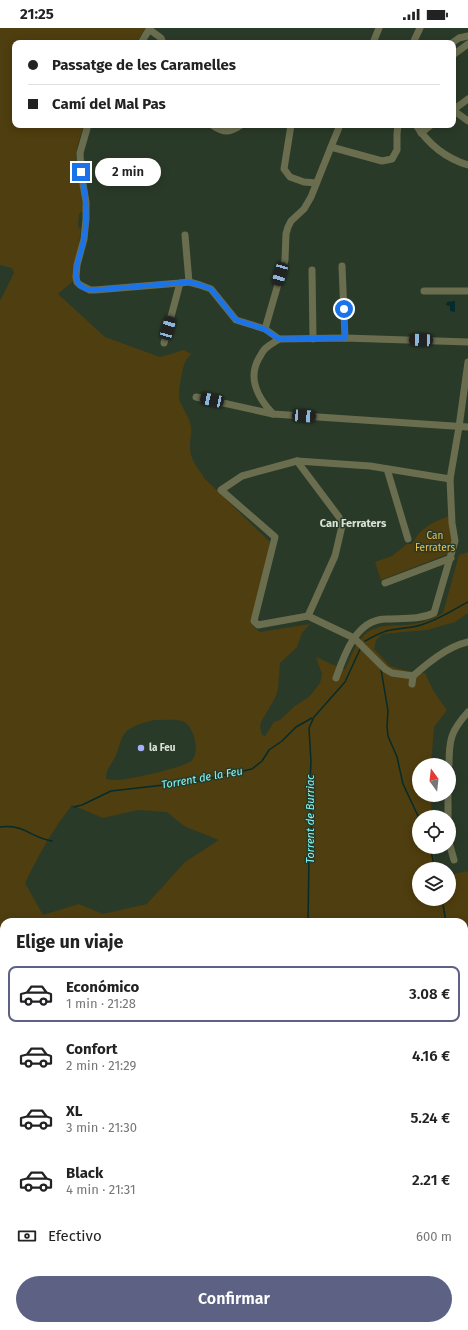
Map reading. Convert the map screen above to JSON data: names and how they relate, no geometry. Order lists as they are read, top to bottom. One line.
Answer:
{"districts":["Can Ferraters"],"water":["Torrent de la Feu","Torrent de Burriac"],"parks":["Can Ferraters"],"places":["la Feu"],"north":"top","page":{"status":"21:25","banner":["Passatge de les Caramelles","Camí del Mal Pas"],"bubble":"2 min","heading":"Elige un viaje","list":[{"name":"Económico","note":"1 min · 21:28","value":"3.08 €"},{"name":"Confort","note":"2 min · 21:29","value":"4.16 €"},{"name":"XL","note":"3 min · 21:30","value":"5.24 €"},{"name":"Black","note":"4 min · 21:31","value":"2.21 €"}],"pay":["Efectivo","600 m"],"buttons":"Confirmar"}}
